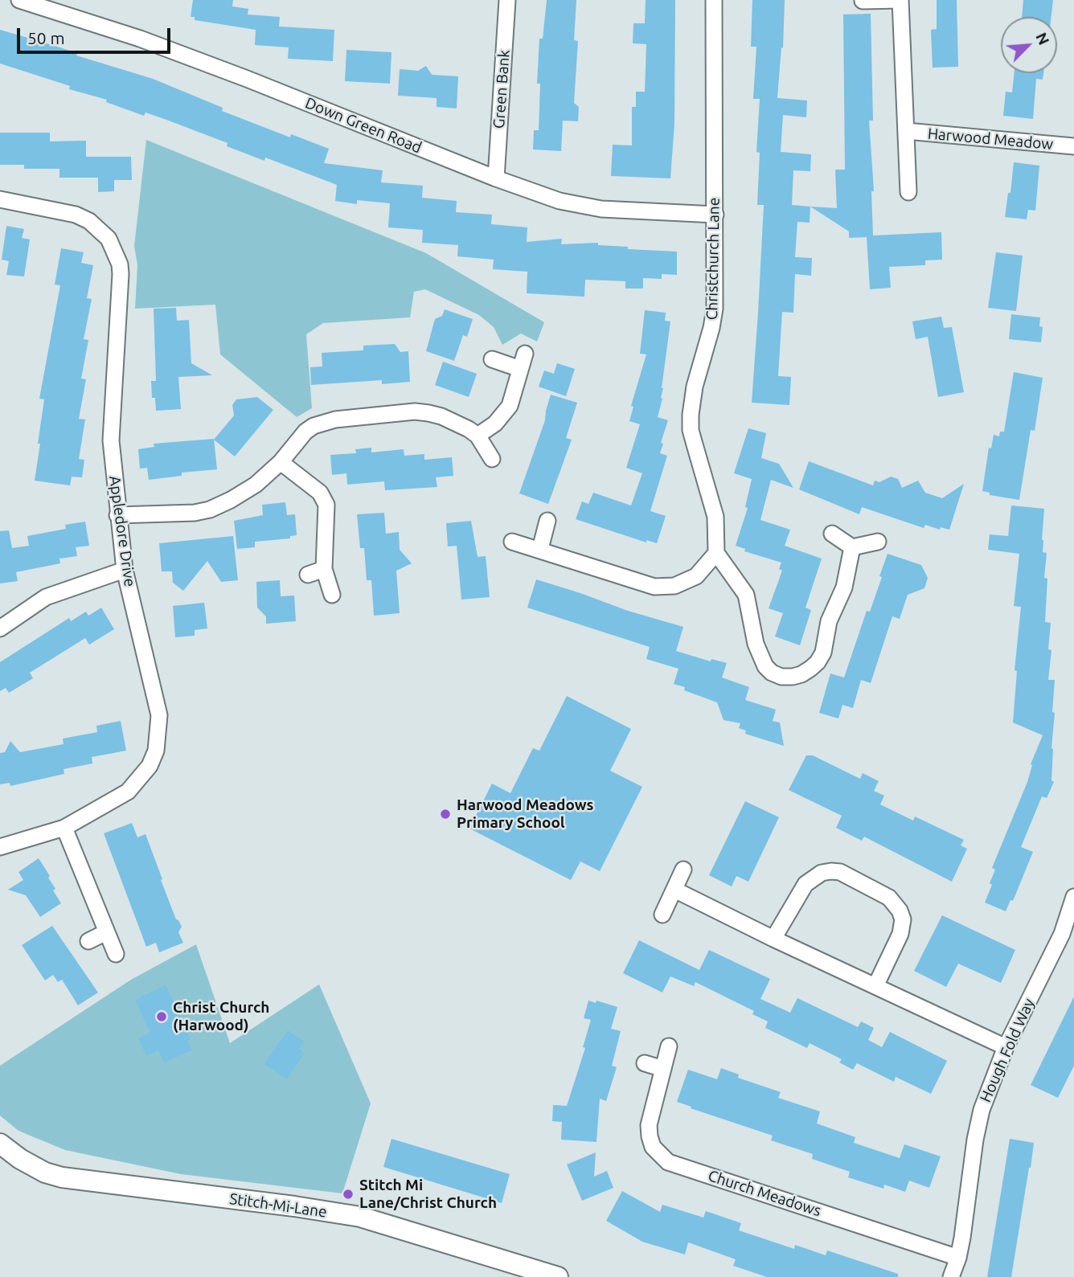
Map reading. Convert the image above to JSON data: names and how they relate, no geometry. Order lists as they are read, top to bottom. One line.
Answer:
{"streets":{"street":["Green Bank","Down Green Road","Harwood Meadow","Christchurch Lane","Appledore Drive","Hough Fold Way","Church Meadows","Stitch-Mi-Lane"]},"crossings":[["Green Bank","Down Green Road"],["Down Green Road","Christchurch Lane"],["Hough Fold Way","Church Meadows"]],"places":["Harwood Meadows Primary School","Christ Church (Harwood)","Stitch Mi Lane/Christ Church"],"scale_bar":"50 m","north":"top right"}
